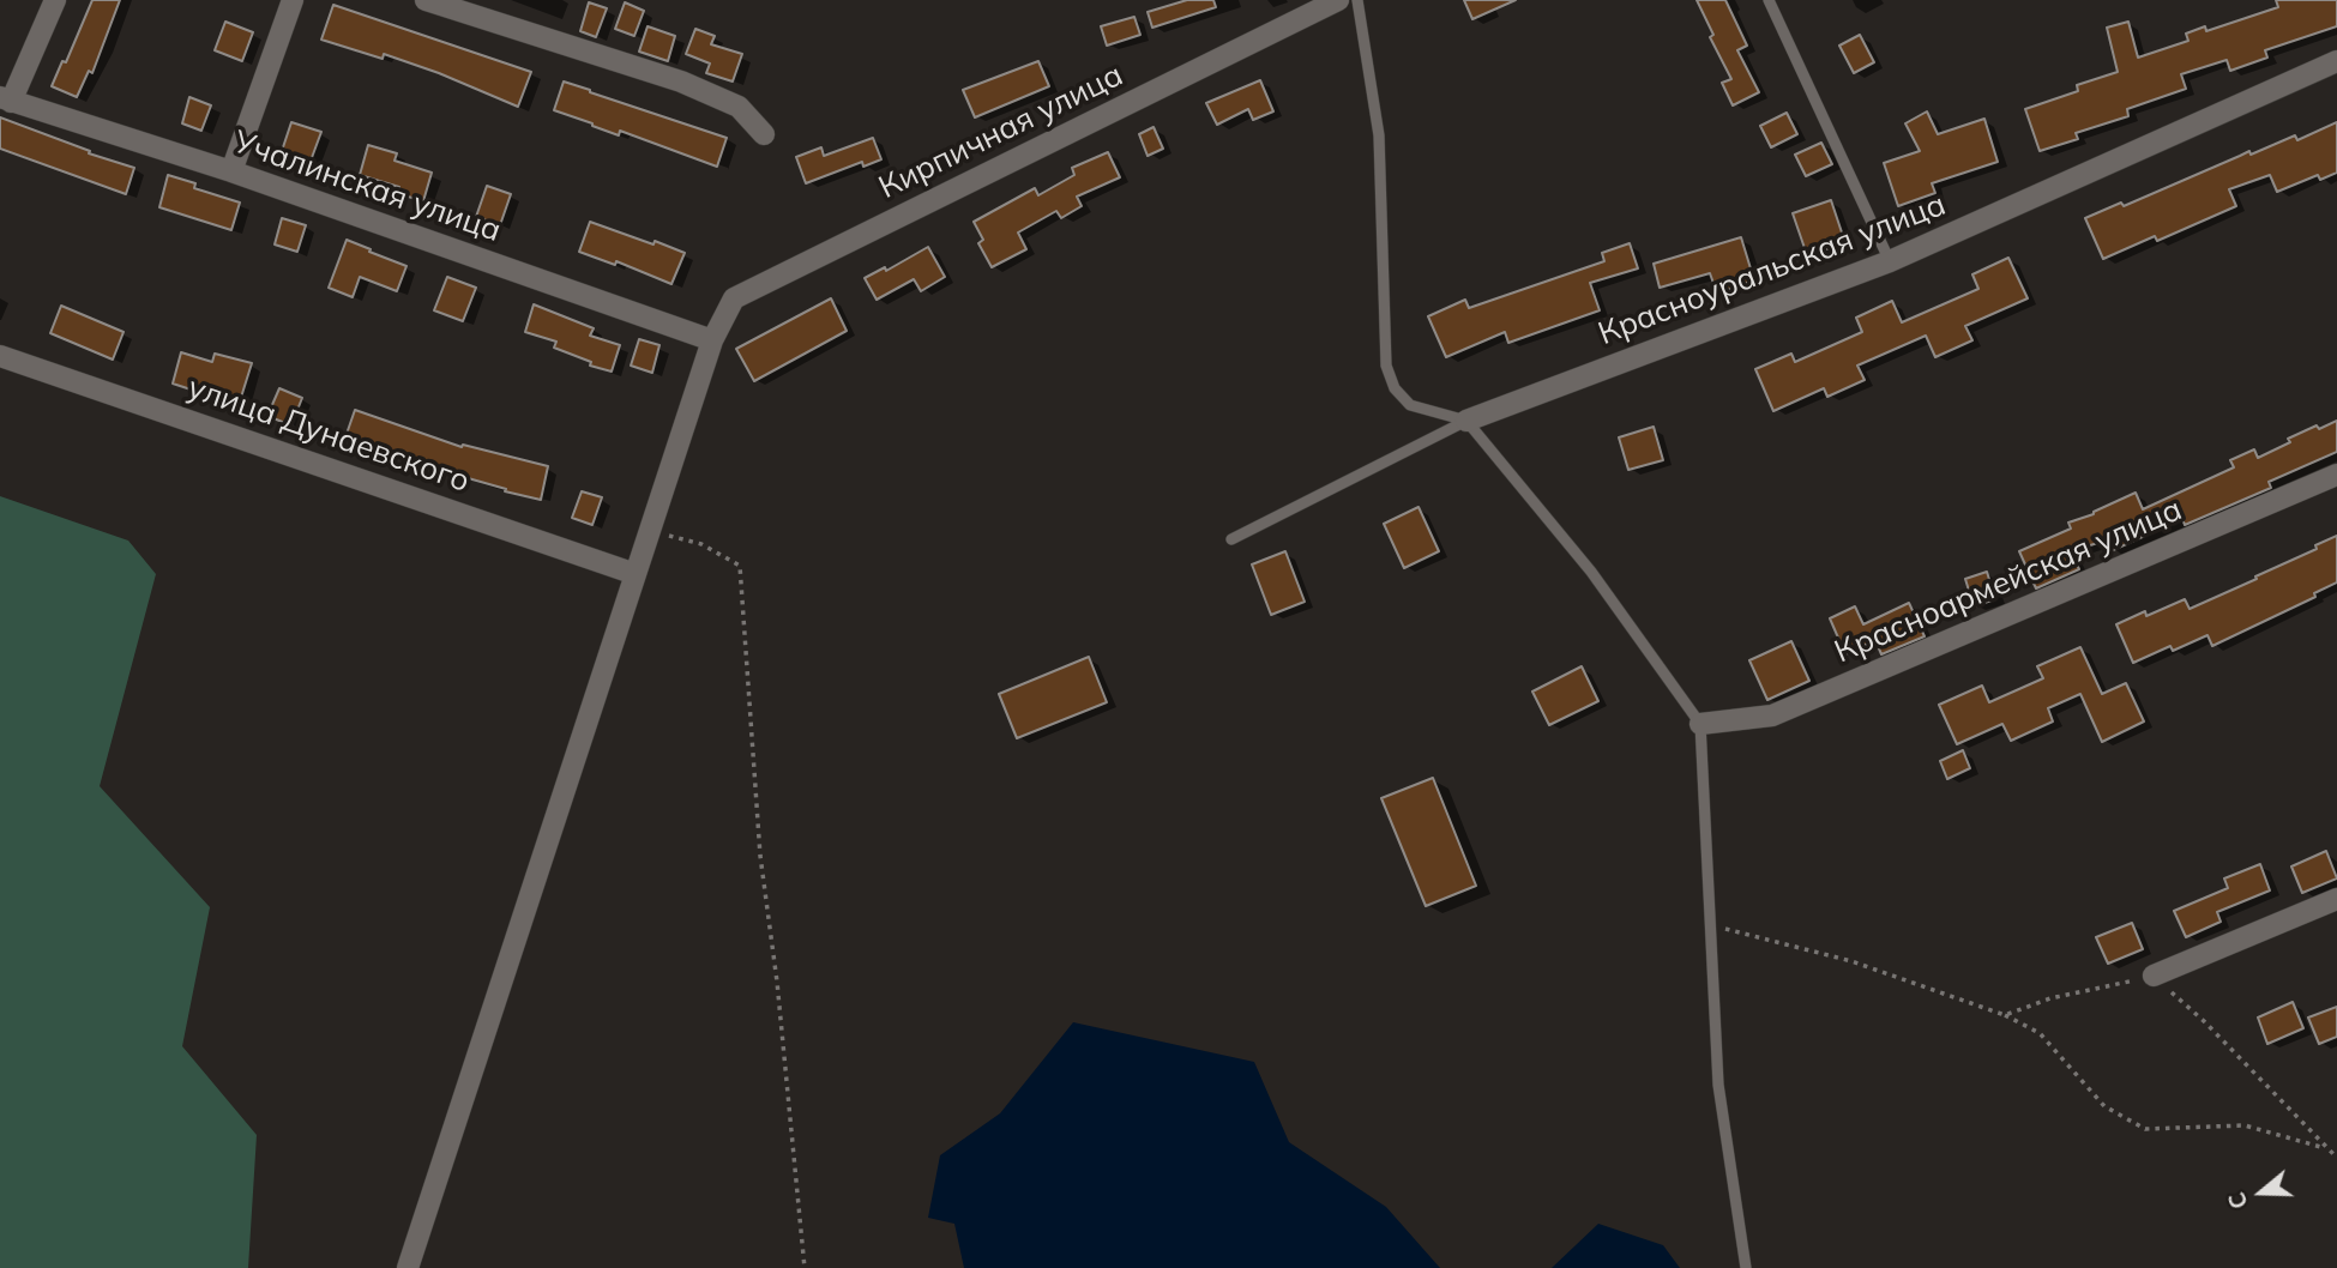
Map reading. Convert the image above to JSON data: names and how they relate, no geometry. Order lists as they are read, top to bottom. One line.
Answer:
{"streets":{"street":["Кирпичная улица","Учалинская улица","Красноуральская улица","улица Дунаевского","Красноармейская улица"]},"crossings":[["Кирпичная улица","Учалинская улица"],["Кирпичная улица","улица Дунаевского"]],"north":"left"}
